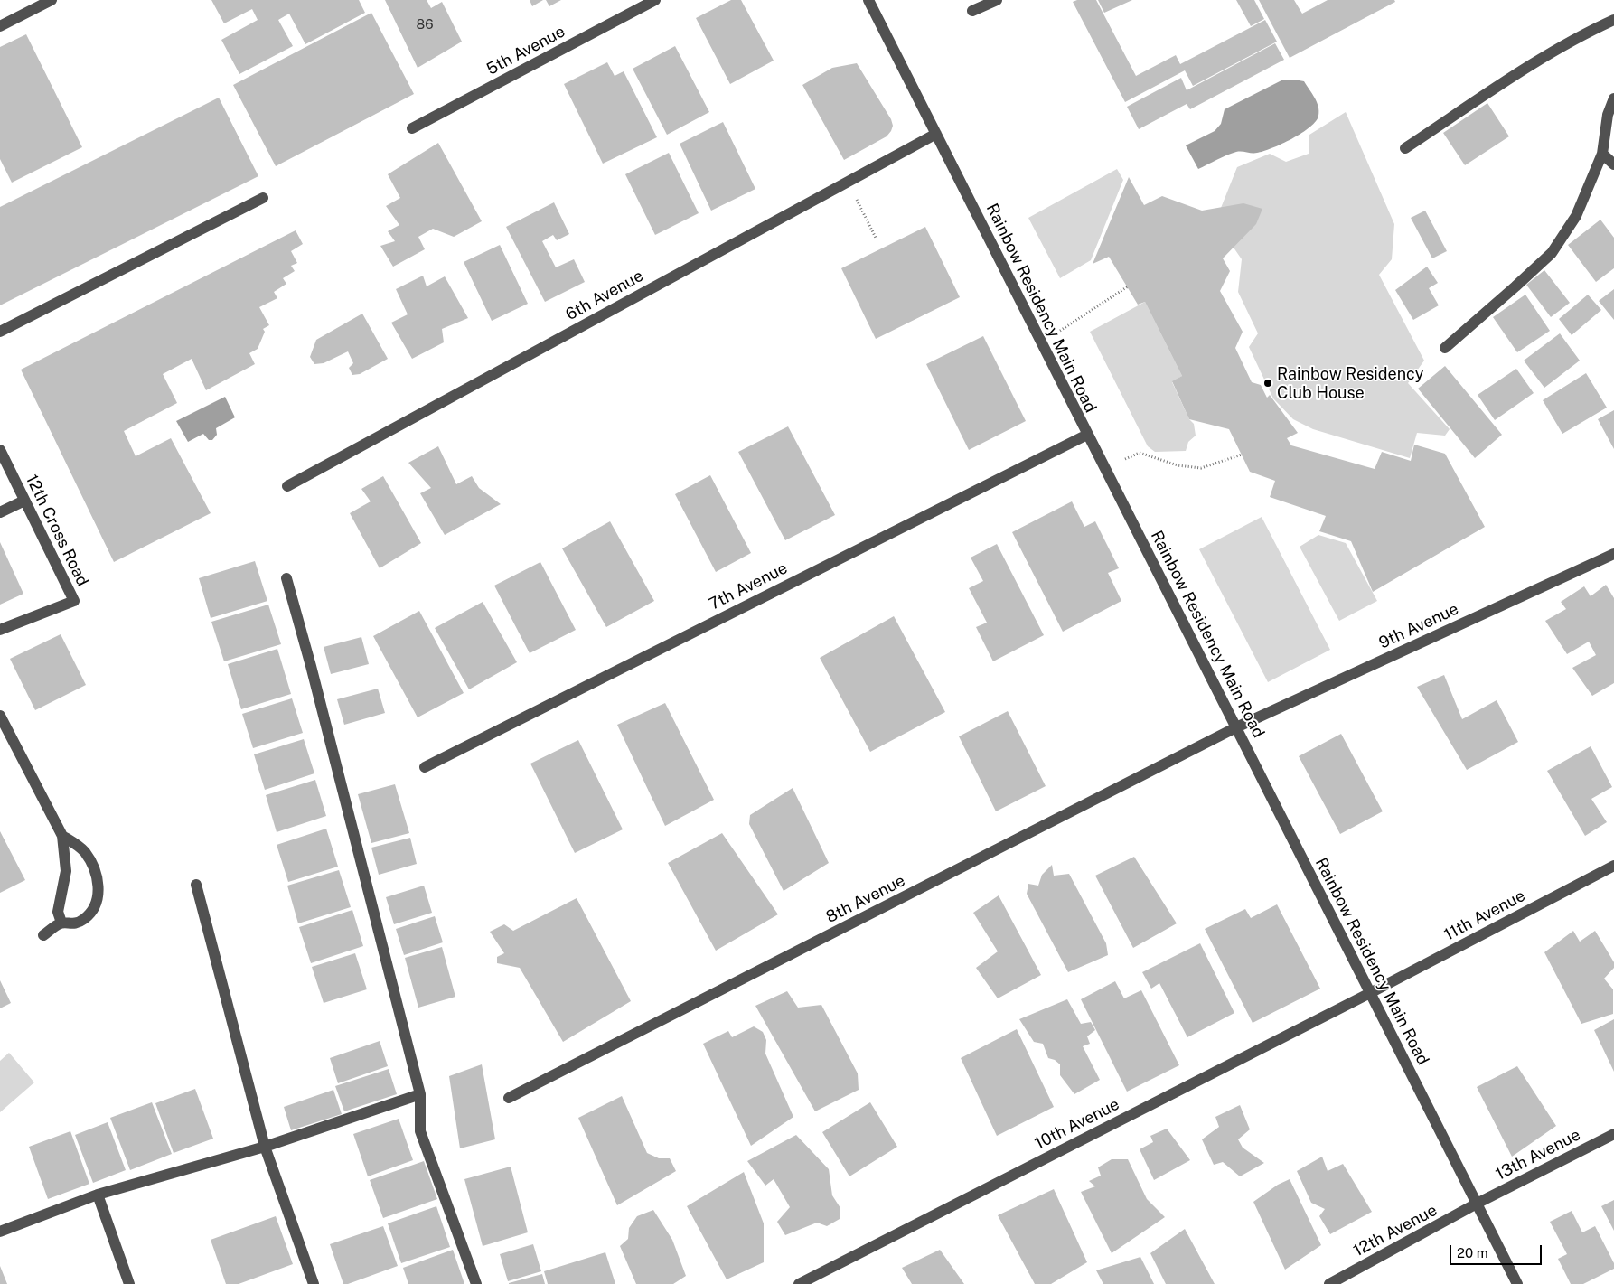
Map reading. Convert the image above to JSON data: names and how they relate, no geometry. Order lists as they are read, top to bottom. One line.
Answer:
{"streets":{"street":["5th Avenue","6th Avenue","Rainbow Residency Main Road","12th Cross Road","7th Avenue","9th Avenue","8th Avenue","11th Avenue","10th Avenue","13th Avenue","12th Avenue"]},"crossings":[["6th Avenue","Rainbow Residency Main Road"],["Rainbow Residency Main Road","7th Avenue"],["Rainbow Residency Main Road","9th Avenue"],["Rainbow Residency Main Road","8th Avenue"],["Rainbow Residency Main Road","11th Avenue"],["Rainbow Residency Main Road","10th Avenue"],["Rainbow Residency Main Road","13th Avenue"],["Rainbow Residency Main Road","12th Avenue"],["9th Avenue","8th Avenue"],["11th Avenue","10th Avenue"],["13th Avenue","12th Avenue"]],"places":["Rainbow Residency Club House"],"house_numbers":["86"],"scale_bar":"20 m"}
